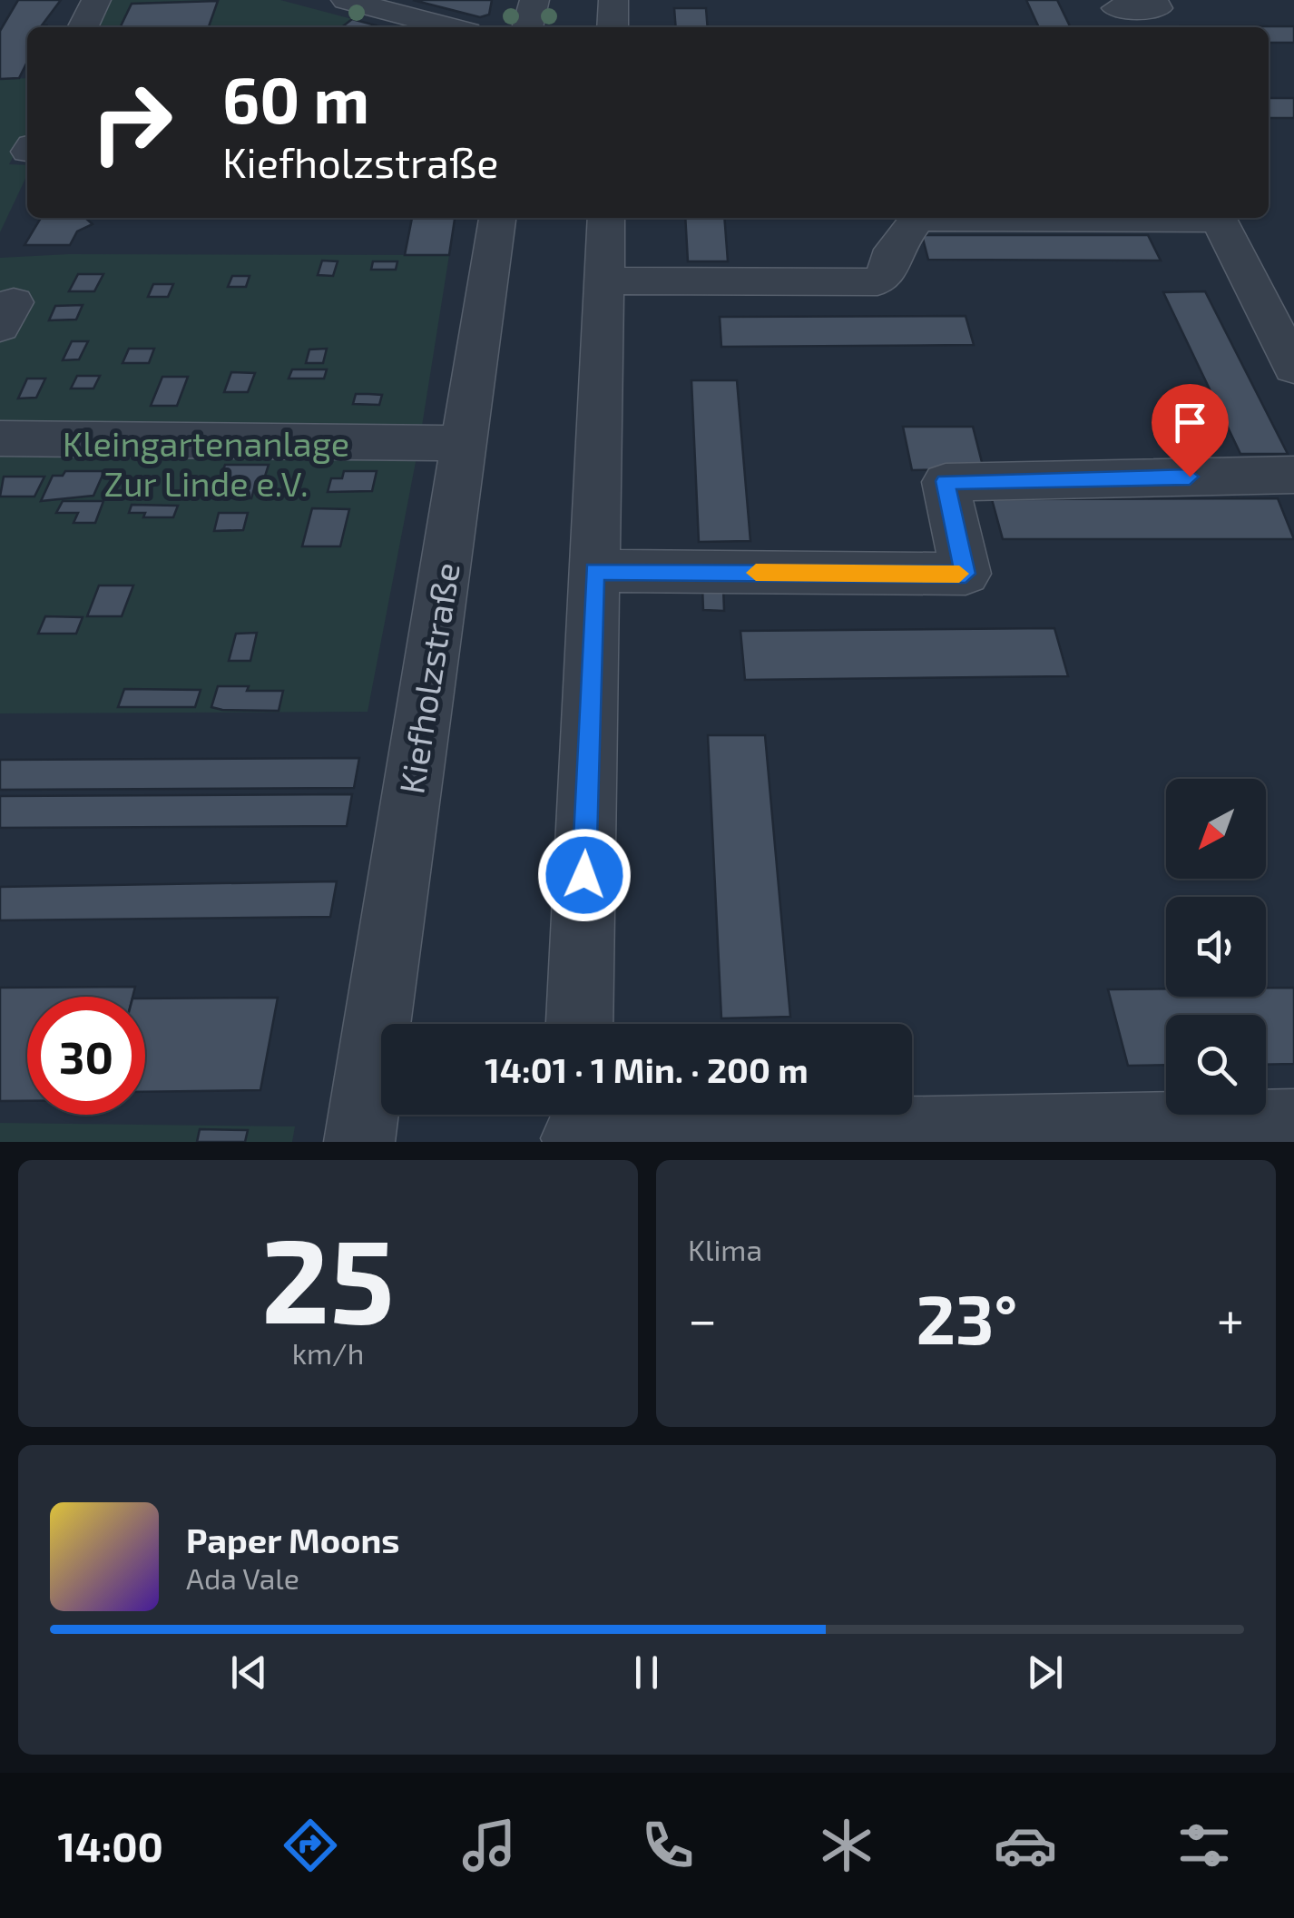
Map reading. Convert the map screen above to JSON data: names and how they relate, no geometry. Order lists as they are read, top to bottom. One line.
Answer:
{"streets":{"street":["Kiefholzstraße"]},"parks":["Kleingartenanlage Zur Linde e.V."],"north":"bottom left","page":{"turn":["60 m","Kiefholzstraße"],"limit":"30","trip":"14:01 · 1 Min. · 200 m","tile":[["25","km/h"],"Klima"],"heat":["−","23°","+"],"song":["Paper Moons","Ada Vale"],"tabs":"14:00"}}
